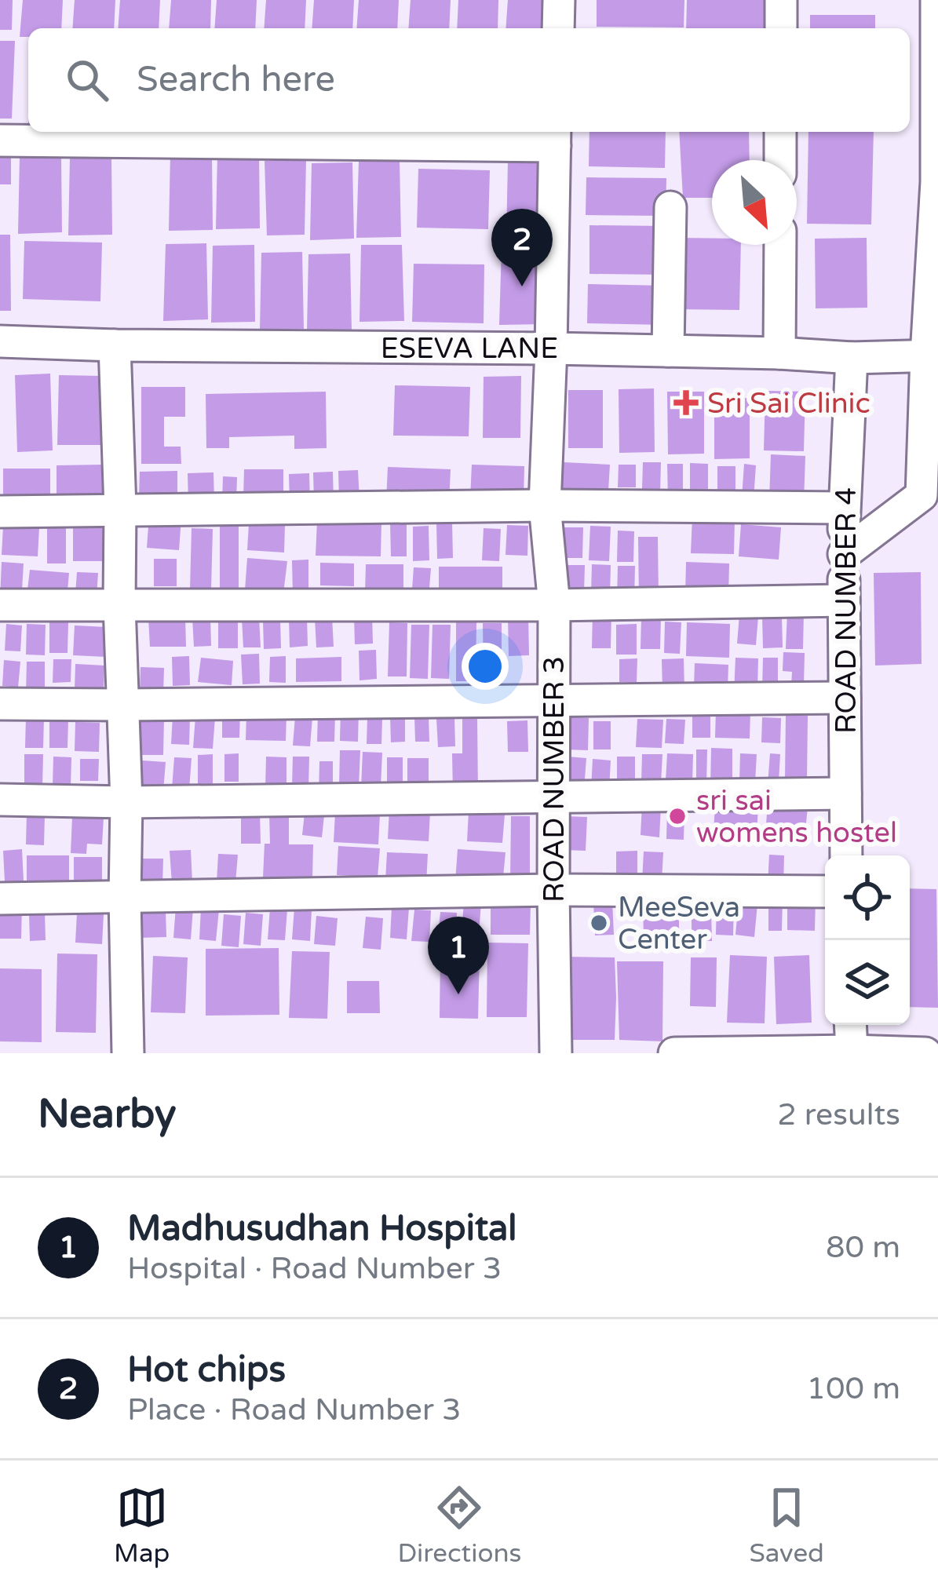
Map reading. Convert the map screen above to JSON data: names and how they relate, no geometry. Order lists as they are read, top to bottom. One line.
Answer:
{"streets":{"street":["ESEVA LANE","ROAD NUMBER 4","ROAD NUMBER 3"]},"crossings":[["ESEVA LANE","ROAD NUMBER 4"],["ESEVA LANE","ROAD NUMBER 3"]],"places":{"health":["Sri Sai Clinic"],"other":["sri sai womens hostel","MeeSeva Center"]},"north":"bottom right","page":{"search":"Search here","pins":["2","1"],"heading":["Nearby","2 results"],"list":[{"mark":"1","name":"Madhusudhan Hospital","note":"Hospital · Road Number 3","value":"80 m"},{"mark":"2","name":"Hot chips","note":"Place · Road Number 3","value":"100 m"}],"nav":["Map","Directions","Saved"]}}
